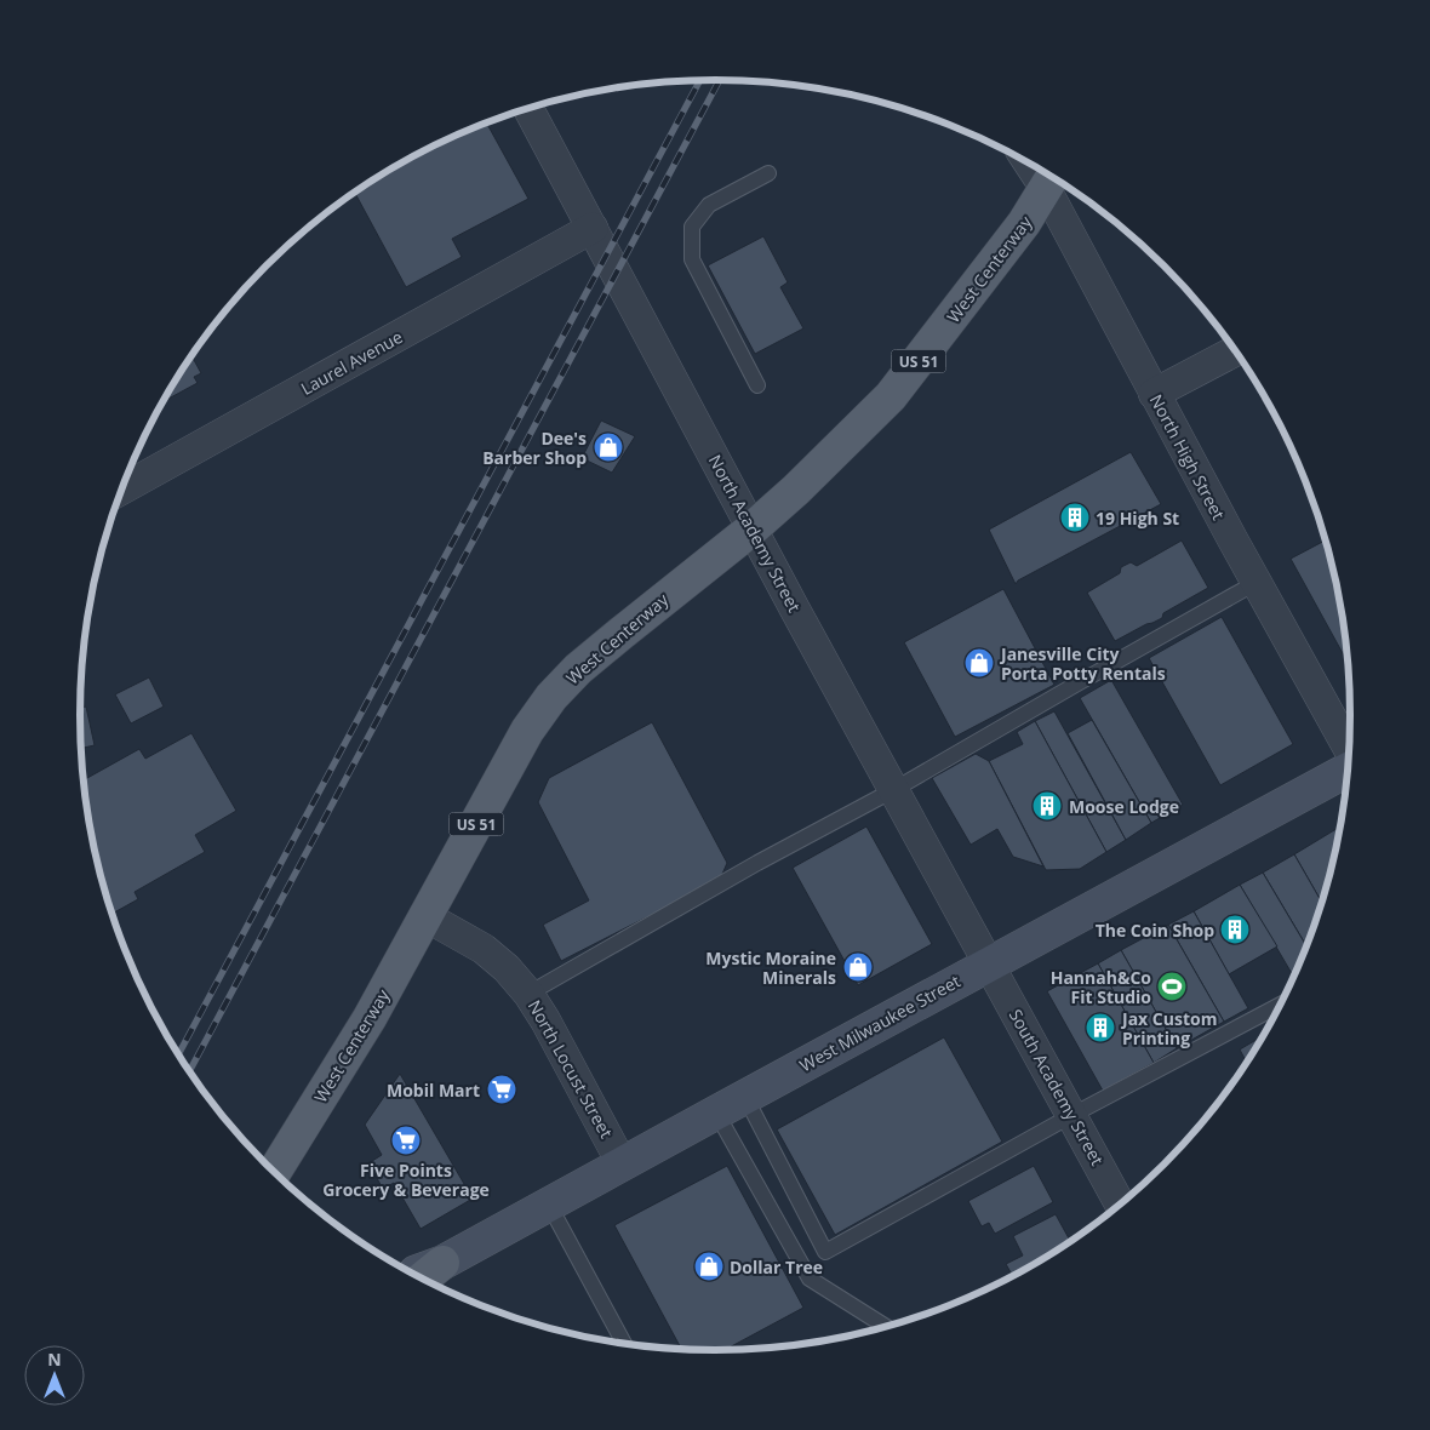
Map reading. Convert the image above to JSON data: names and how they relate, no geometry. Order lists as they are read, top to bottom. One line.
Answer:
{"streets":{"main road":["West Centerway","US 51","West Milwaukee Street"],"street":["Laurel Avenue","North High Street","North Academy Street","North Locust Street","South Academy Street"]},"crossings":[["West Centerway","North High Street"],["West Centerway","North Academy Street"],["West Centerway","North Locust Street"],["Laurel Avenue","North Academy Street"],["North Academy Street","West Milwaukee Street"],["North Academy Street","South Academy Street"],["West Milwaukee Street","North Locust Street"],["West Milwaukee Street","South Academy Street"]],"places":{"shop":["Dee's Barber Shop","Janesville City Porta Potty Rentals","Mystic Moraine Minerals","Dollar Tree"],"building":["19 High St","Moose Lodge","The Coin Shop","Jax Custom Printing"],"sports":["Hannah&Co Fit Studio"],"supermarket":["Mobil Mart","Five Points Grocery & Beverage"]},"north":"top"}
